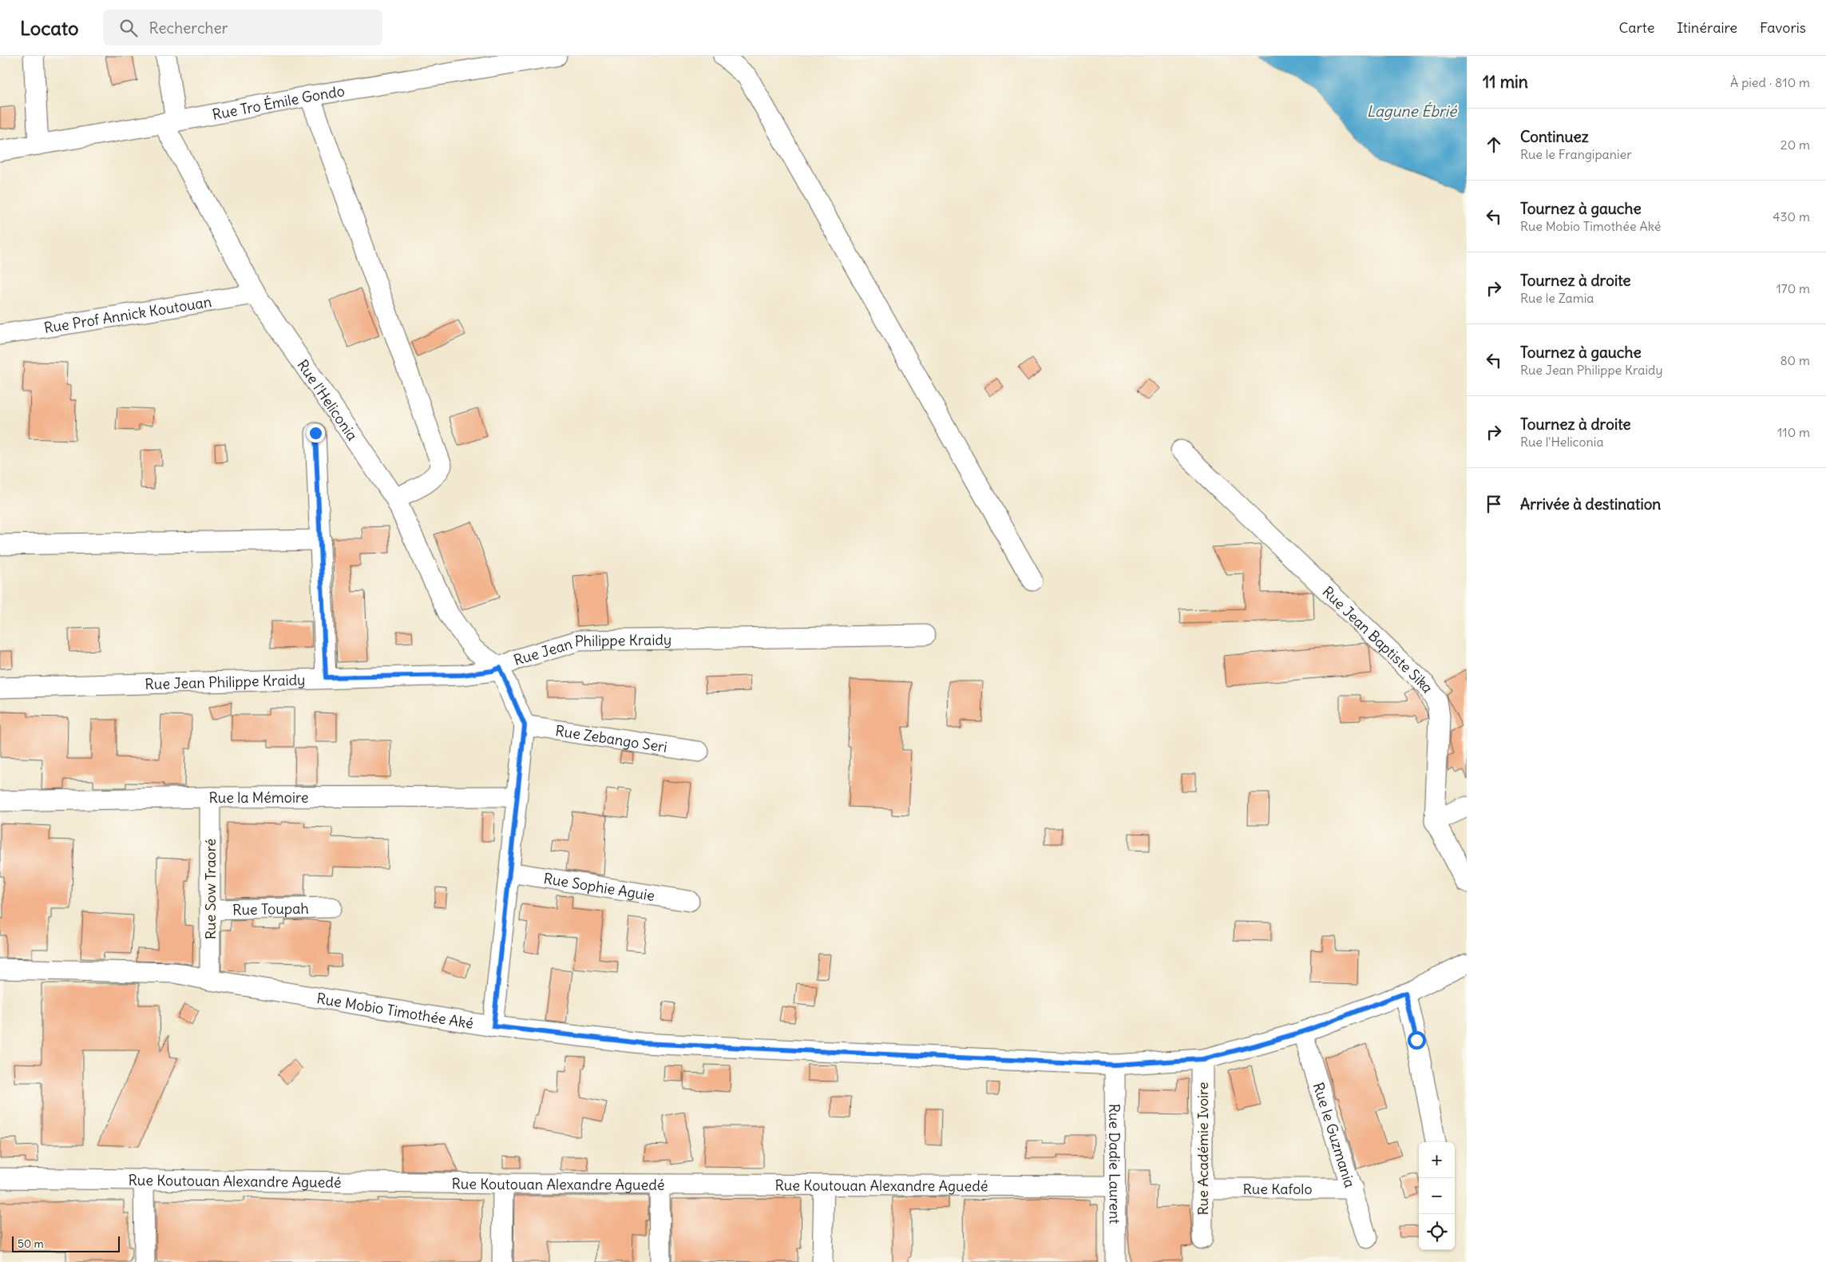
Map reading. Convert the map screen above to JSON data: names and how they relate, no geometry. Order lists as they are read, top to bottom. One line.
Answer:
{"streets":{"street":["Rue Tro Émile Gondo","Rue Prof Annick Koutouan","Rue l'Heliconia","Rue Jean Baptiste Sika","Rue Jean Philippe Kraidy","Rue Zebango Seri","Rue la Mémoire","Rue Sophie Aguie","Rue Sow Traoré","Rue Toupah","Rue Mobio Timothée Aké","Rue le Guzmania","Rue Académie Ivoire","Rue Dadie Laurent","Rue Koutouan Alexandre Aguedé","Rue Kafolo"]},"crossings":[["Rue Tro Émile Gondo","Rue l'Heliconia"],["Rue Prof Annick Koutouan","Rue l'Heliconia"],["Rue l'Heliconia","Rue Jean Philippe Kraidy"],["Rue la Mémoire","Rue Sow Traoré"],["Rue Sow Traoré","Rue Toupah"],["Rue Sow Traoré","Rue Mobio Timothée Aké"],["Rue Mobio Timothée Aké","Rue le Guzmania"],["Rue Mobio Timothée Aké","Rue Académie Ivoire"],["Rue Mobio Timothée Aké","Rue Dadie Laurent"],["Rue le Guzmania","Rue Kafolo"],["Rue Académie Ivoire","Rue Kafolo"],["Rue Dadie Laurent","Rue Koutouan Alexandre Aguedé"]],"water":["Lagune Ébrié"],"scale_bar":"50 m","page":{"header":"Locato","search":"Rechercher","nav":["Carte","Itinéraire","Favoris"],"heading":["11 min","À pied · 810 m"],"list":[["Continuez","Rue le Frangipanier","20 m"],["Tournez à gauche","Rue Mobio Timothée Aké","430 m"],["Tournez à droite","Rue le Zamia","170 m"],["Tournez à gauche","Rue Jean Philippe Kraidy","80 m"],["Tournez à droite","Rue l'Heliconia","110 m"],"Arrivée à destination"],"map_buttons":["+","−"],"scale":"50 m"}}
